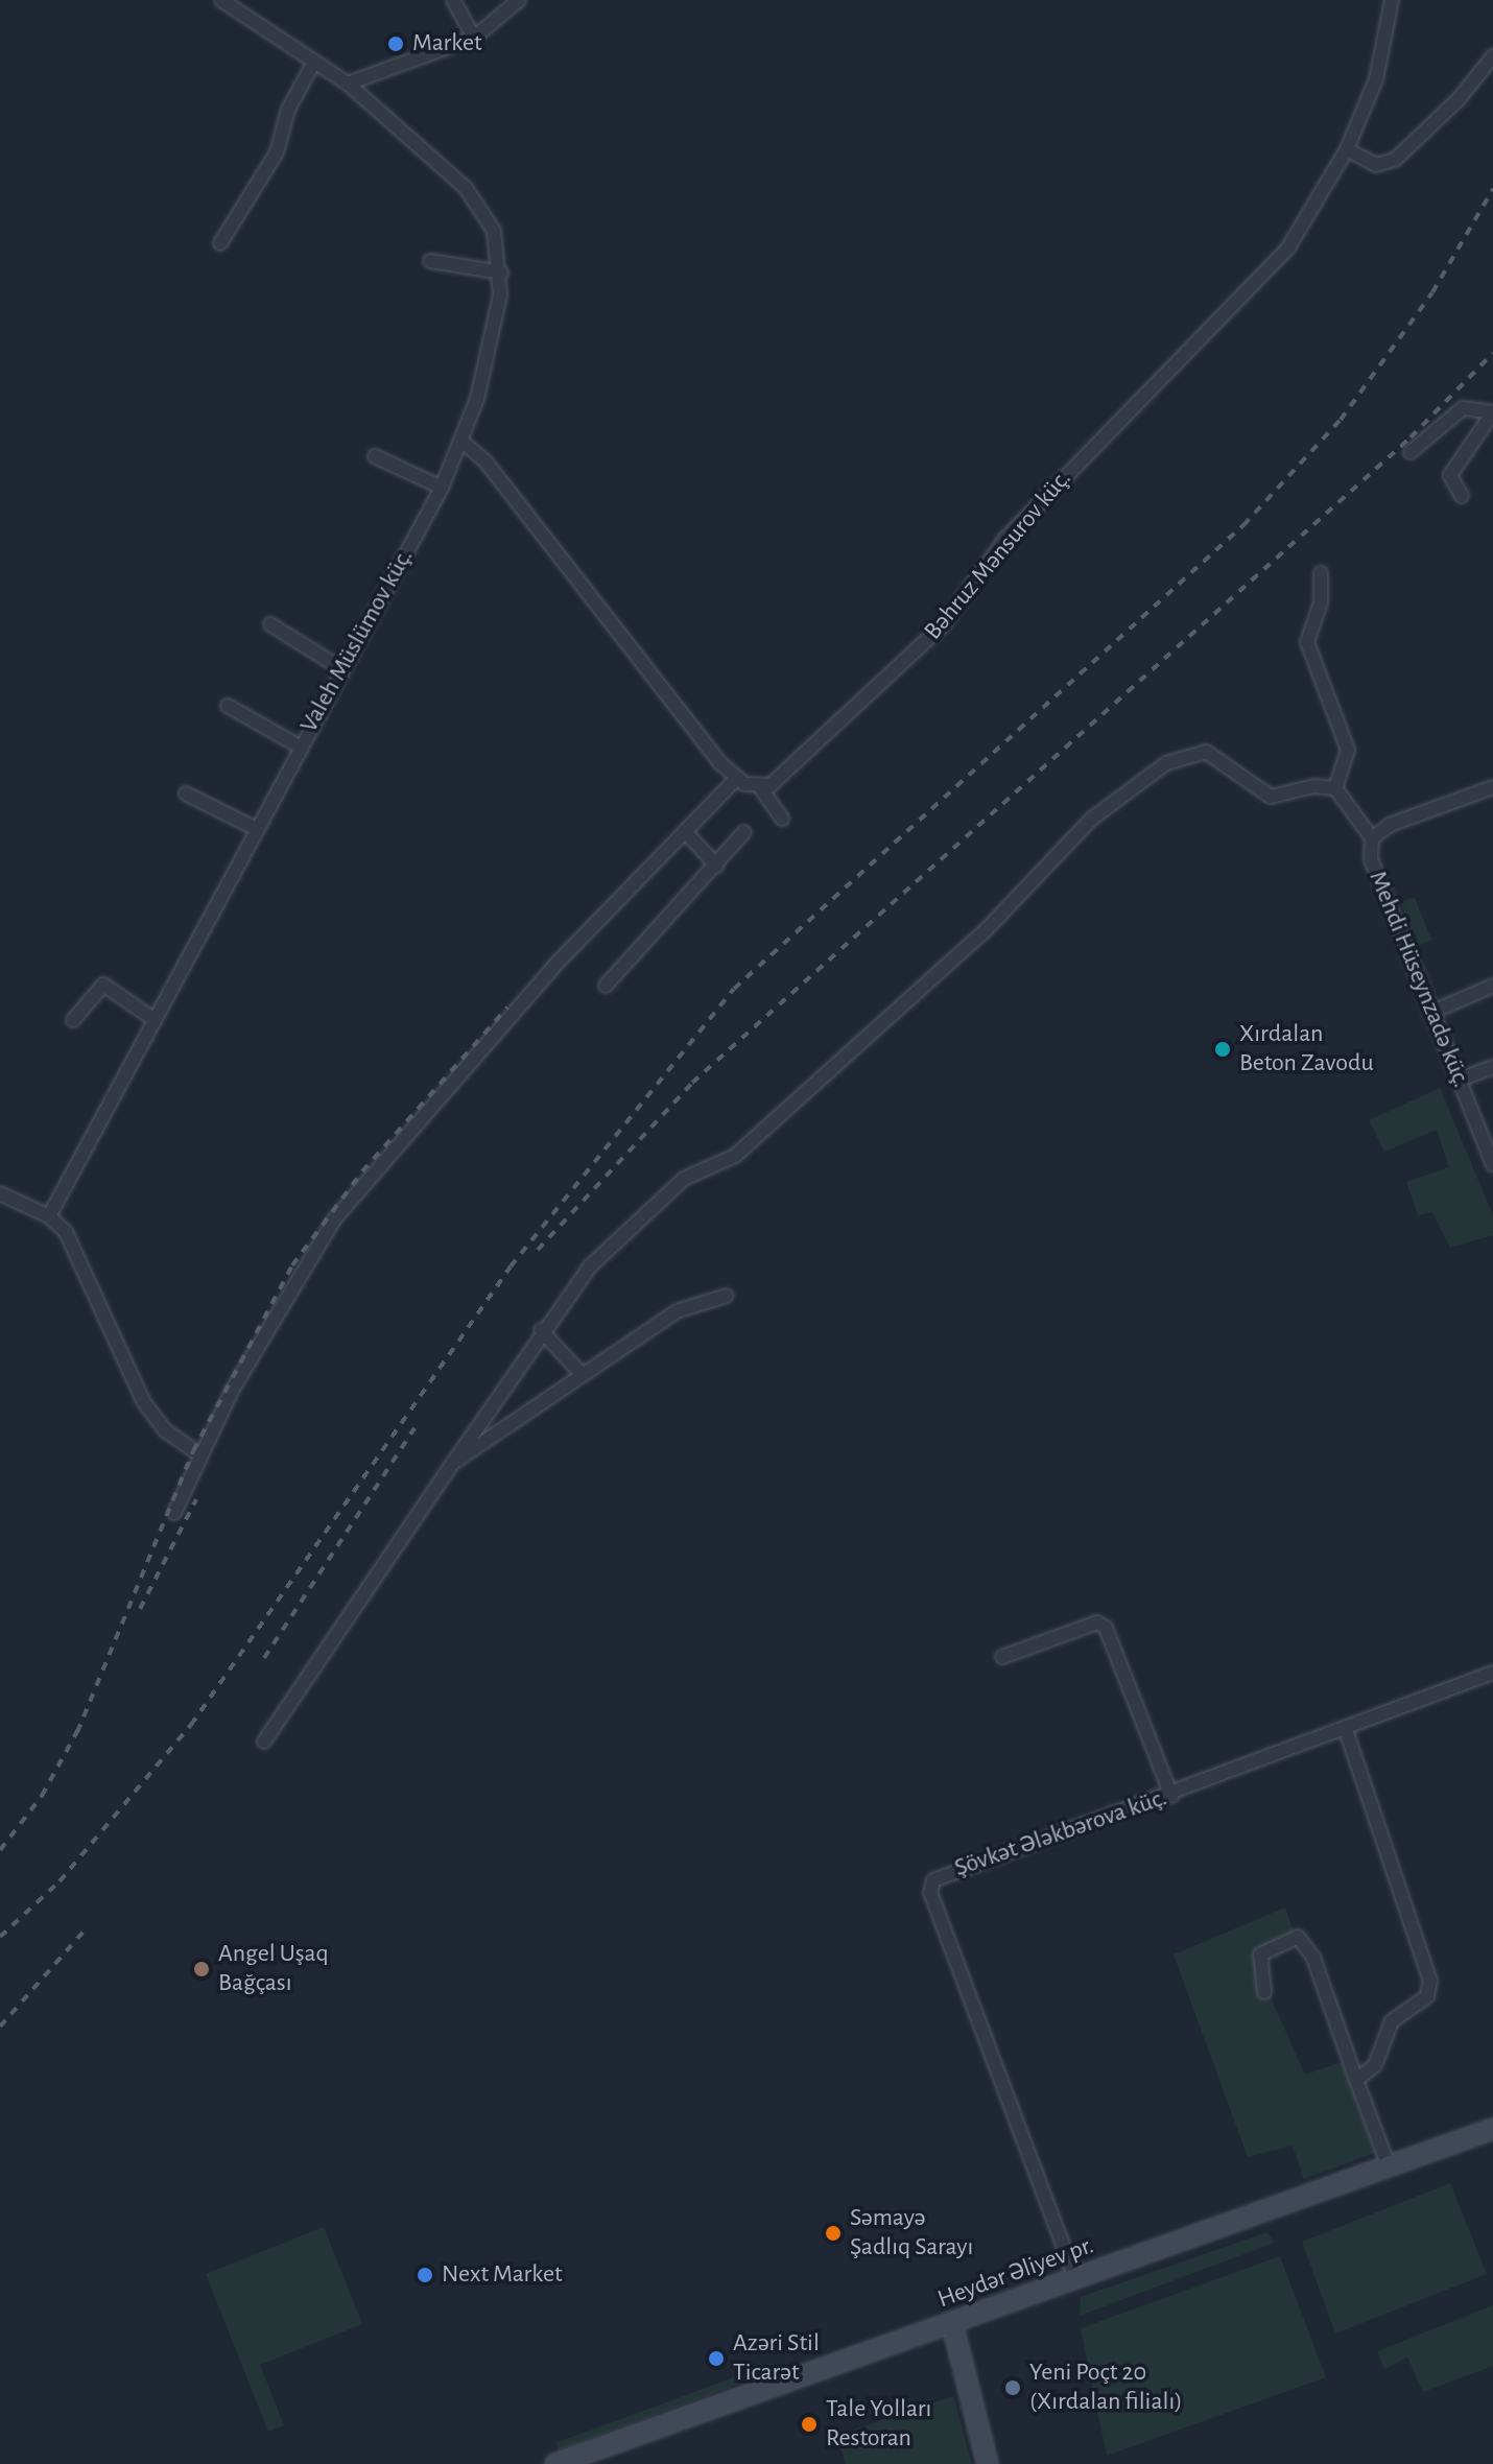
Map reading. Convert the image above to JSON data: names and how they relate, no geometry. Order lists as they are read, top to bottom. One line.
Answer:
{"streets":{"main road":["Heydər Əliyev pr."],"street":["Bəhruz Mənsurov küç.","Valeh Müslümov küç.","Mehdi Hüseynzadə küç.","Şövkət Ələkbərova küç."]},"crossings":[["Şövkət Ələkbərova küç.","Heydər Əliyev pr."]],"places":["Market","Xırdalan Beton Zavodu","Angel Uşaq Bağçası","Səmayə Şadlıq Sarayı","Next Market","Azəri Stil Ticarət","Yeni Poçt 20 (Xırdalan filialı)","Tale Yolları Restoran"]}
